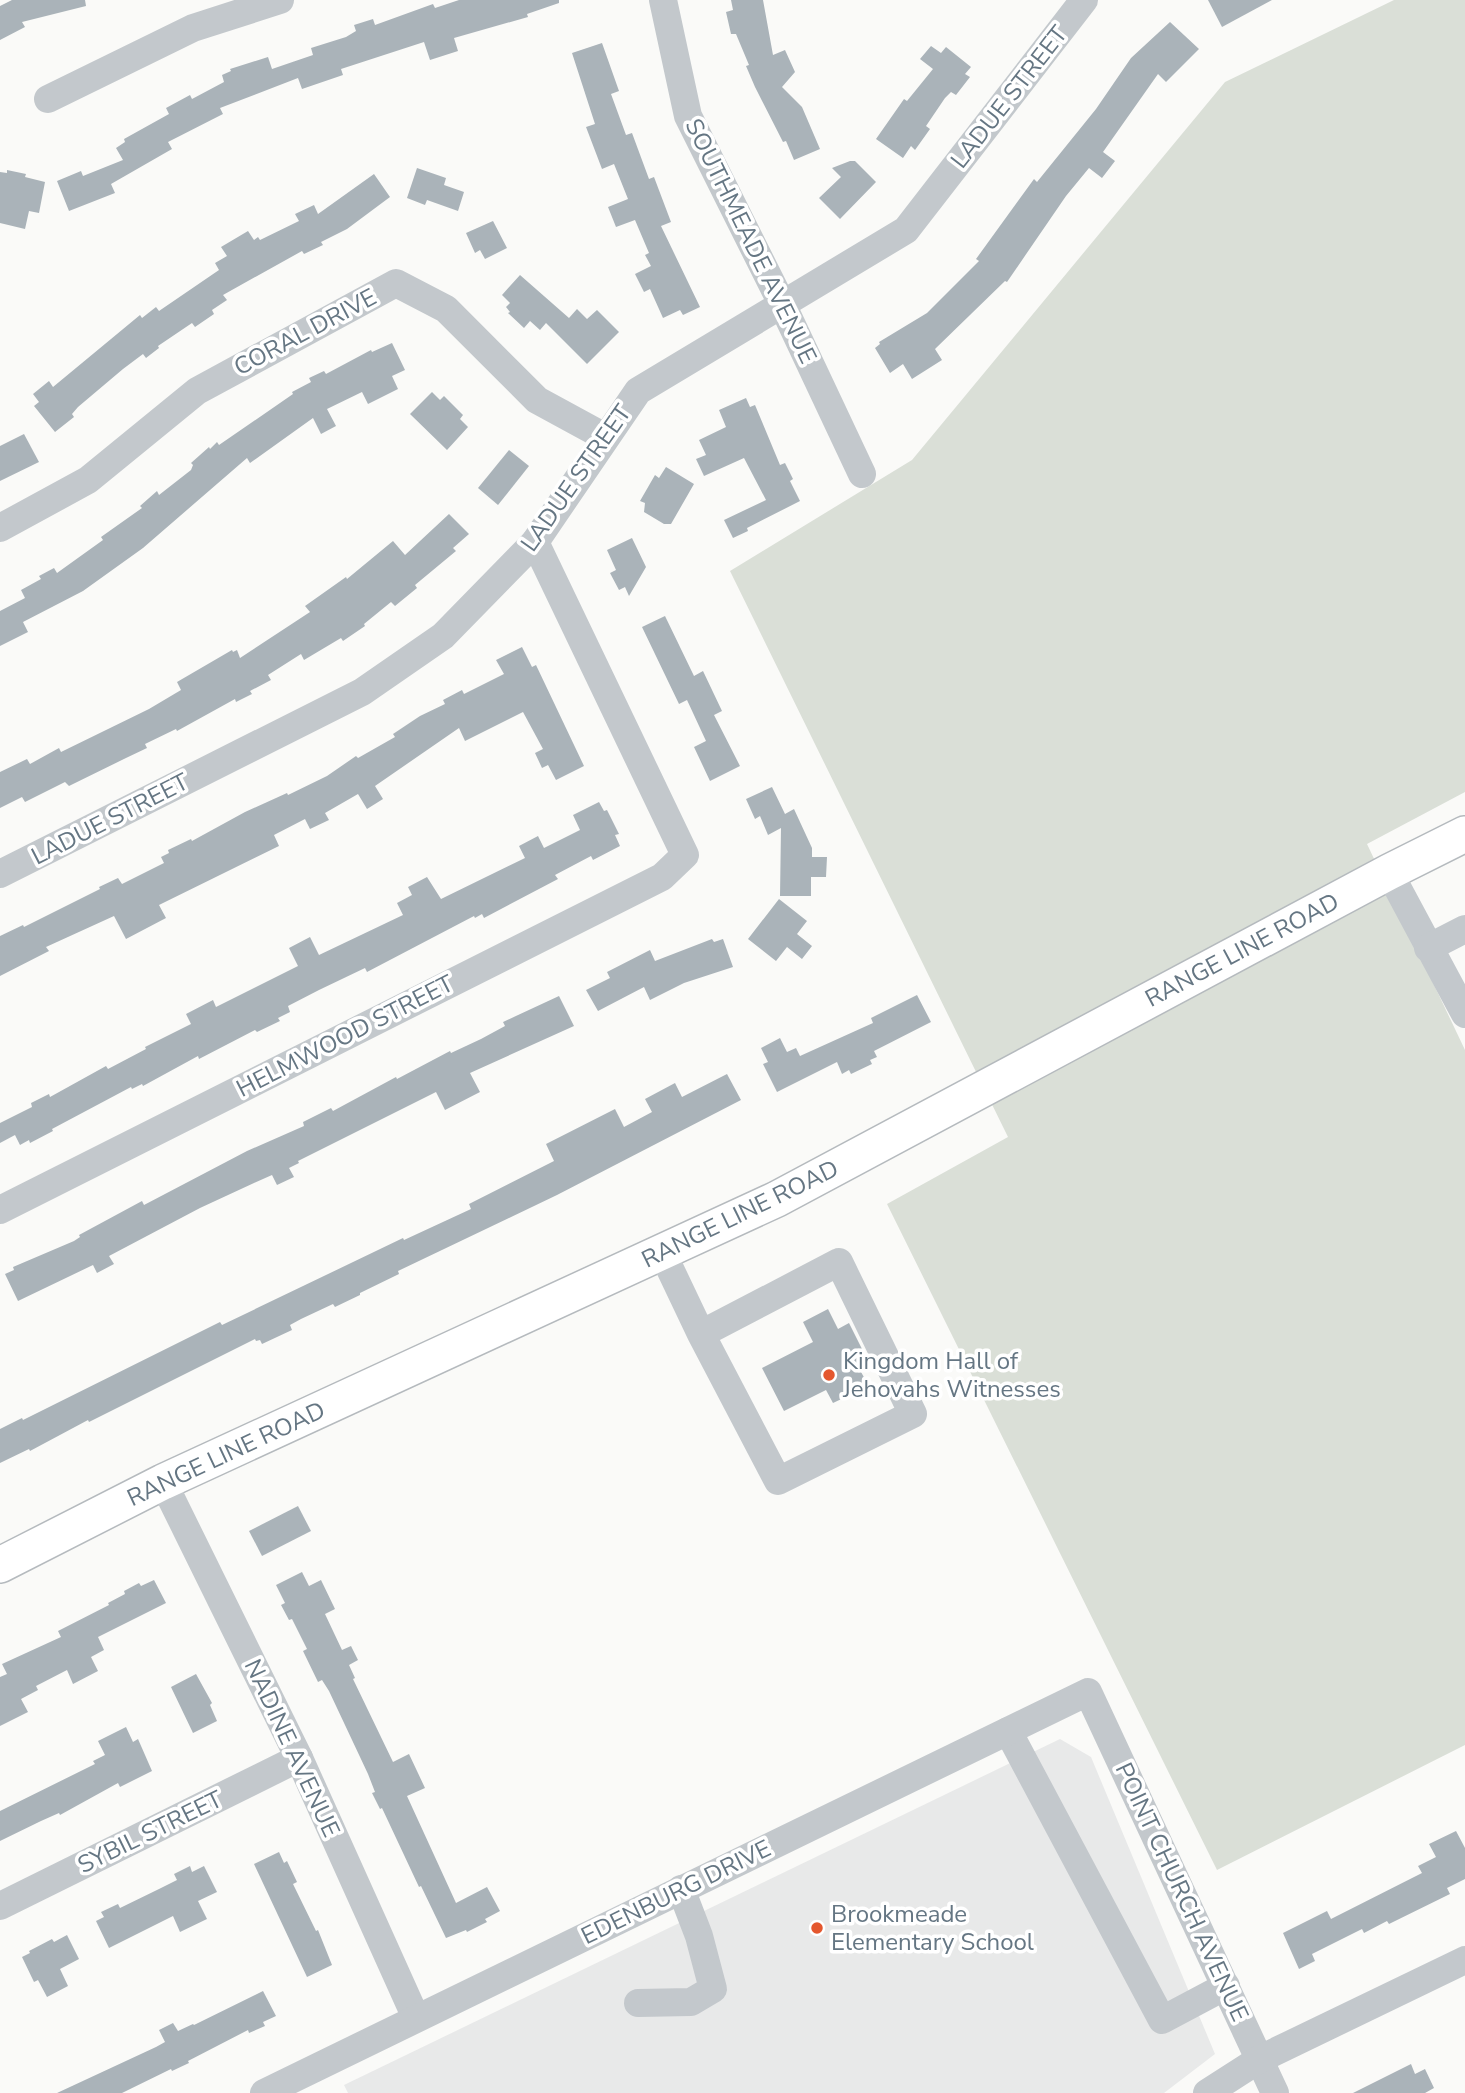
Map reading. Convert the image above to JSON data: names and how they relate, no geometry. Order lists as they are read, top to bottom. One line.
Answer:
{"streets":{"main road":["RANGE LINE ROAD"],"street":["LADUE STREET","SOUTHMEADE AVENUE","CORAL DRIVE","HELMWOOD STREET","NADINE AVENUE","SYBIL STREET","EDENBURG DRIVE","POINT CHURCH AVENUE"]},"crossings":[["LADUE STREET","SOUTHMEADE AVENUE"],["LADUE STREET","CORAL DRIVE"],["LADUE STREET","HELMWOOD STREET"],["RANGE LINE ROAD","NADINE AVENUE"],["NADINE AVENUE","SYBIL STREET"],["NADINE AVENUE","EDENBURG DRIVE"],["EDENBURG DRIVE","POINT CHURCH AVENUE"]],"places":["Kingdom Hall of Jehovahs Witnesses","Brookmeade Elementary School"]}
